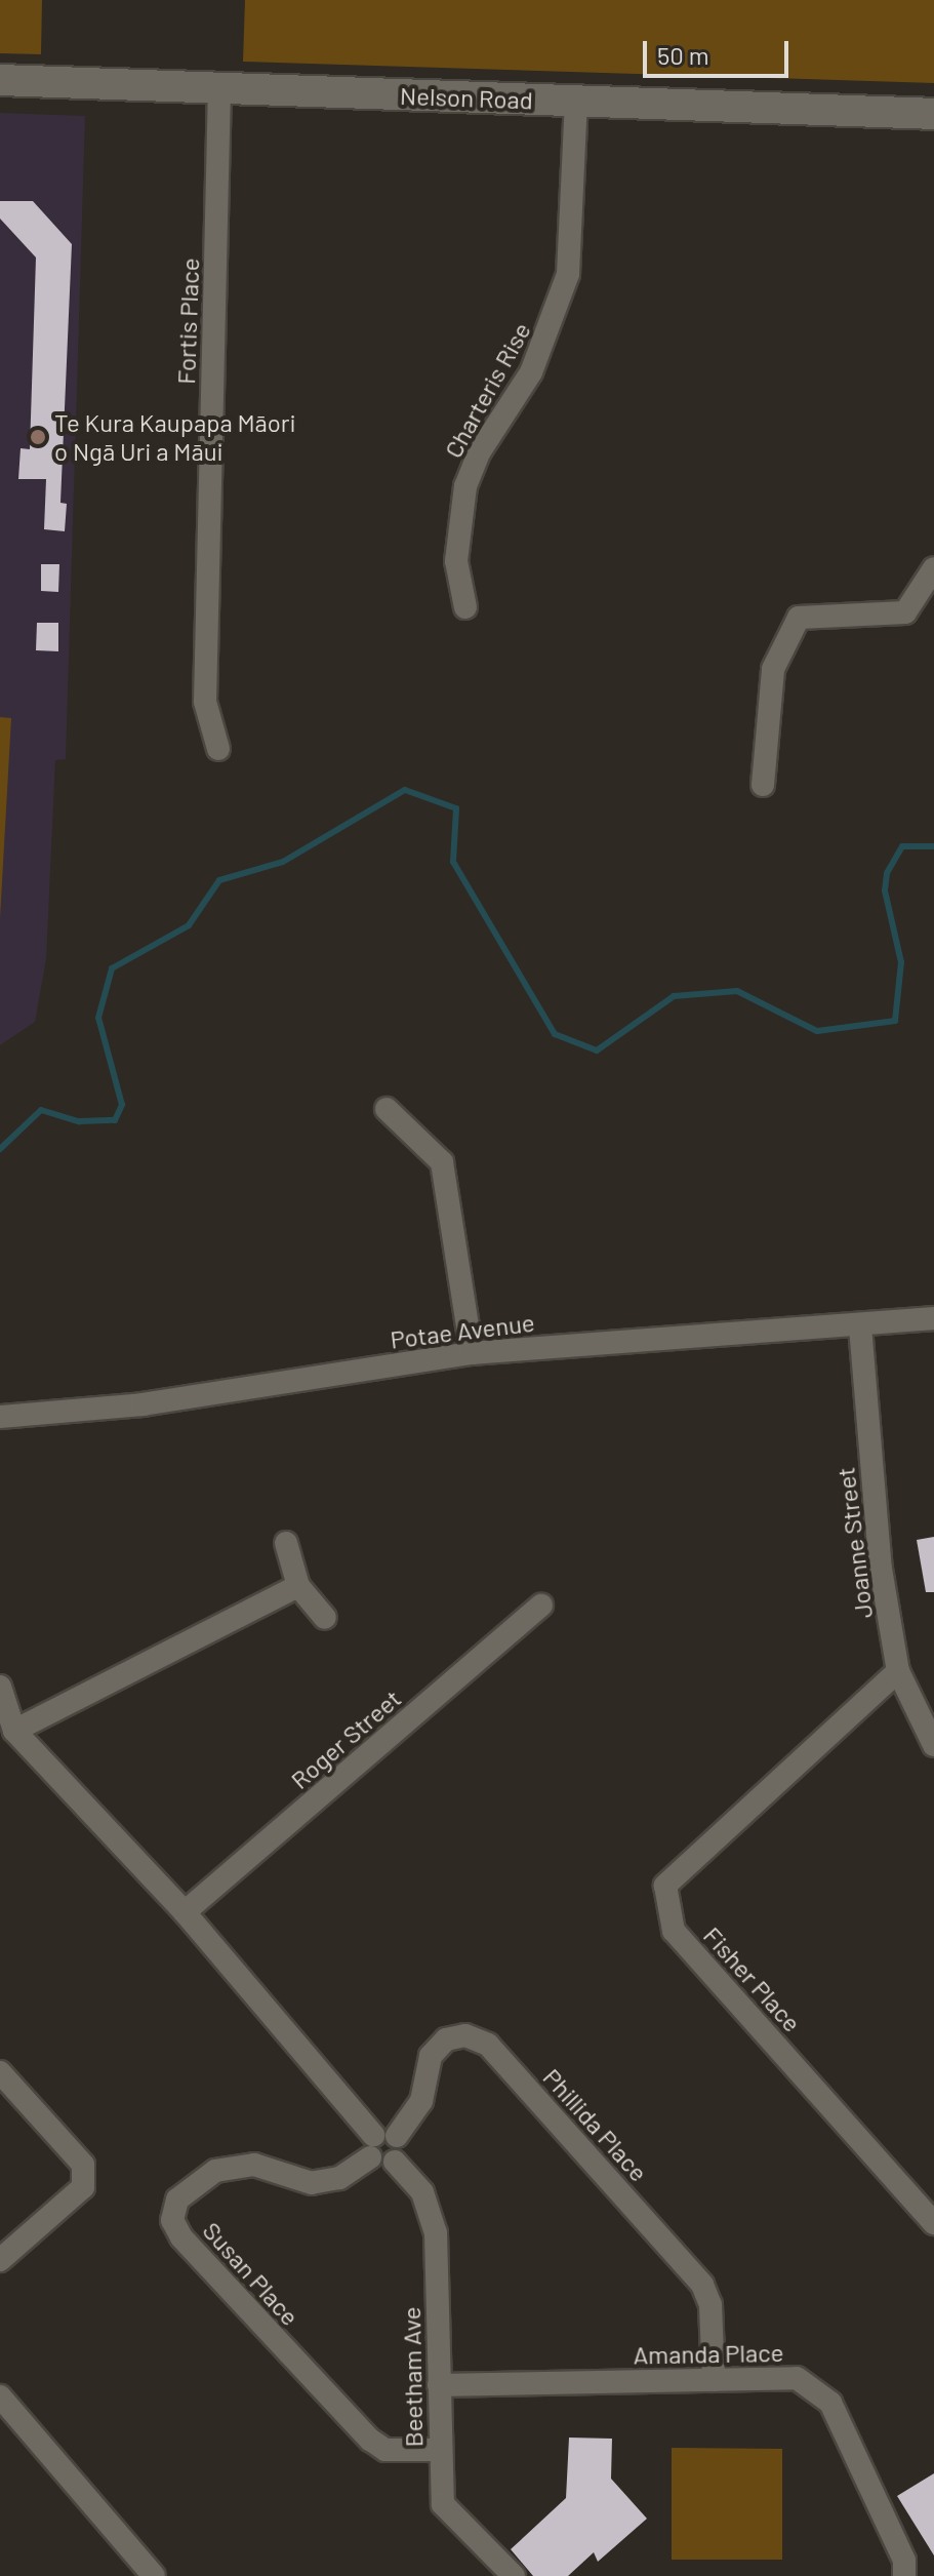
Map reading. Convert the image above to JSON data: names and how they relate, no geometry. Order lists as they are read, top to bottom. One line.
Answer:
{"streets":{"street":["Nelson Road","Fortis Place","Charteris Rise","Potae Avenue","Joanne Street","Roger Street","Fisher Place","Phillida Place","Susan Place","Amanda Place","Beetham Ave"]},"crossings":[["Nelson Road","Fortis Place"],["Nelson Road","Charteris Rise"],["Potae Avenue","Joanne Street"],["Joanne Street","Fisher Place"],["Phillida Place","Amanda Place"],["Susan Place","Beetham Ave"],["Amanda Place","Beetham Ave"]],"places":["Te Kura Kaupapa Māori o Ngā Uri a Māui"],"scale_bar":"50 m"}
